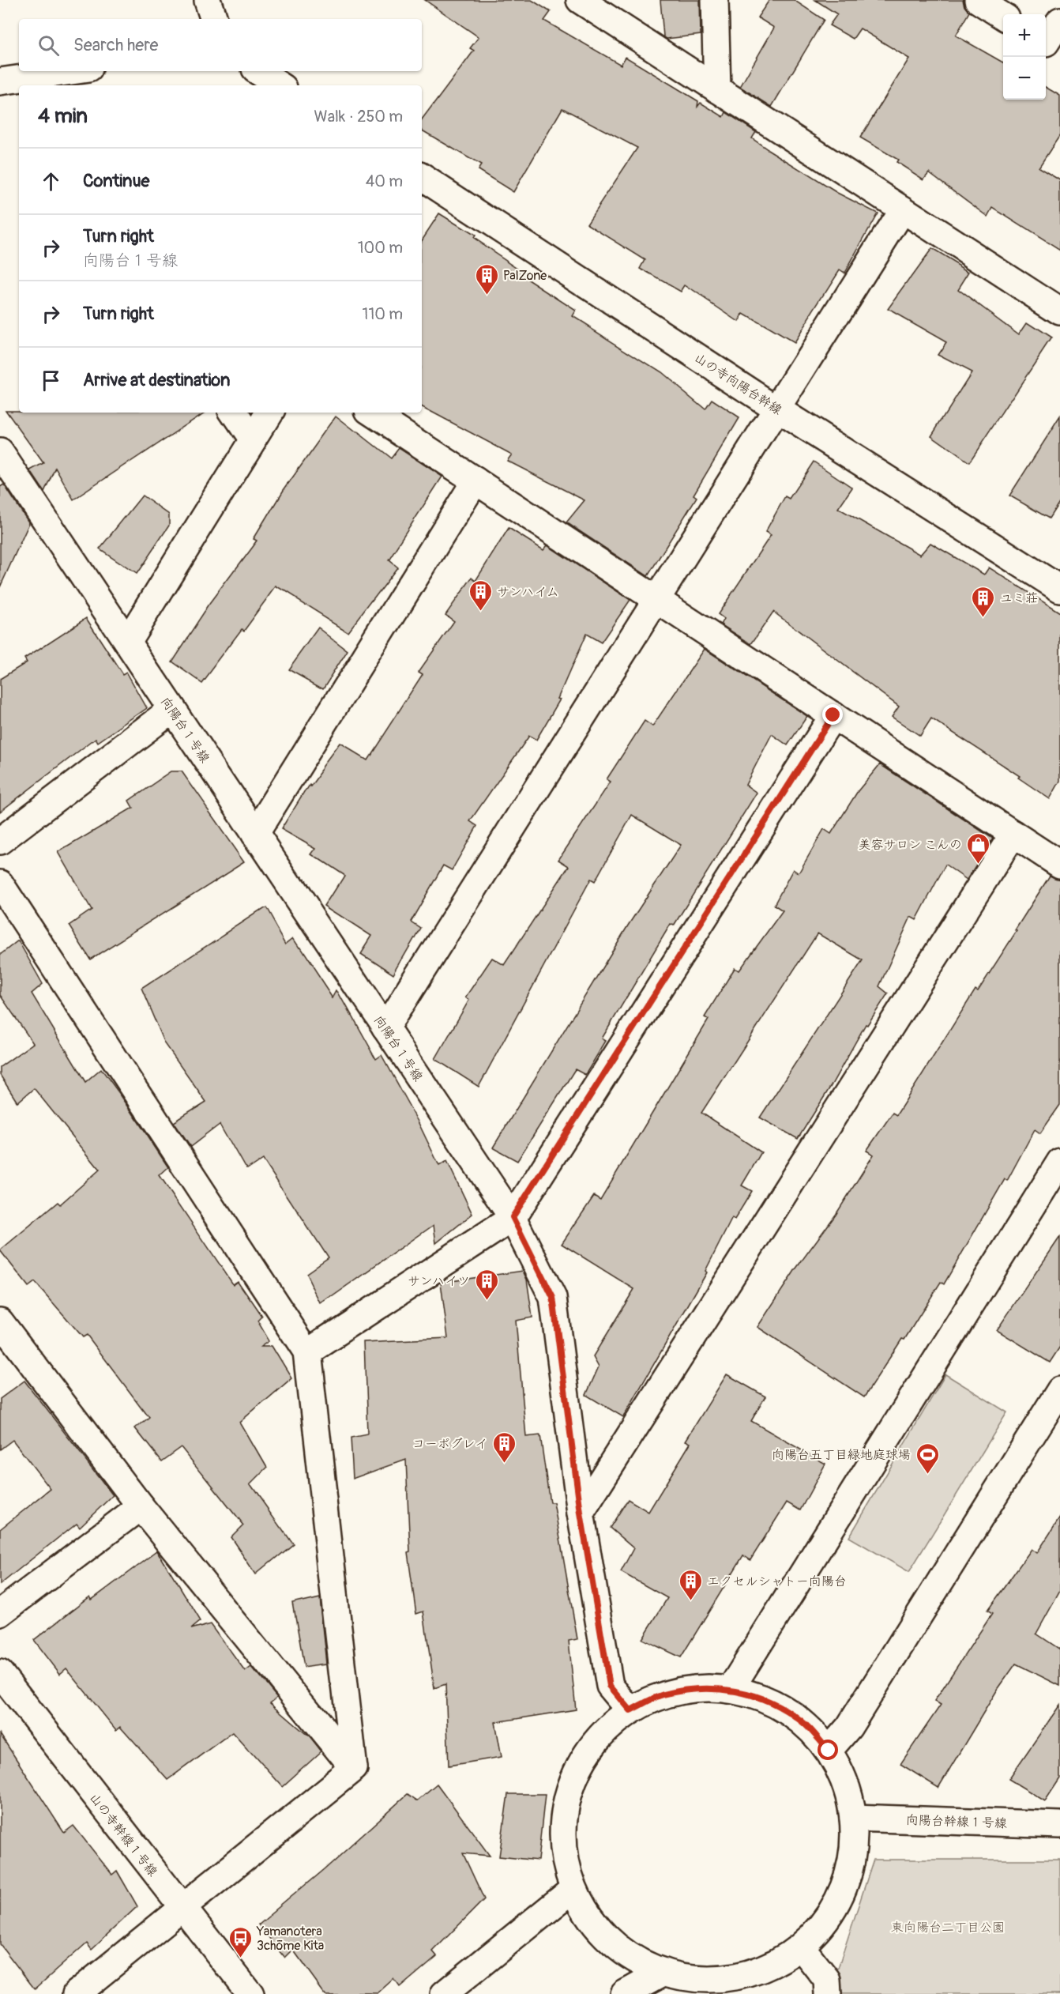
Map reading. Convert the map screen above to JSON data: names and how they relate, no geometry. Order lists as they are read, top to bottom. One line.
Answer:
{"streets":{"street":["山の寺向陽台幹線","向陽台１号線","向陽台幹線１号線","山の寺幹線１号線"]},"parks":["東向陽台二丁目公園"],"places":{"building":["PalZone","サンハイム","ユミ荘","サンハイツ","コーポグレイ","エクセルシャトー向陽台"],"shop":["美容サロン こんの"],"sports":["向陽台五丁目緑地庭球場"],"bus stop":["Yamanotera 3chōme Kita"]},"page":{"map_buttons":["+","−"],"search":"Search here","heading":["4 min","Walk · 250 m"],"list":[["Continue","40 m"],["Turn right","向陽台１号線","100 m"],["Turn right","110 m"],"Arrive at destination"]}}
